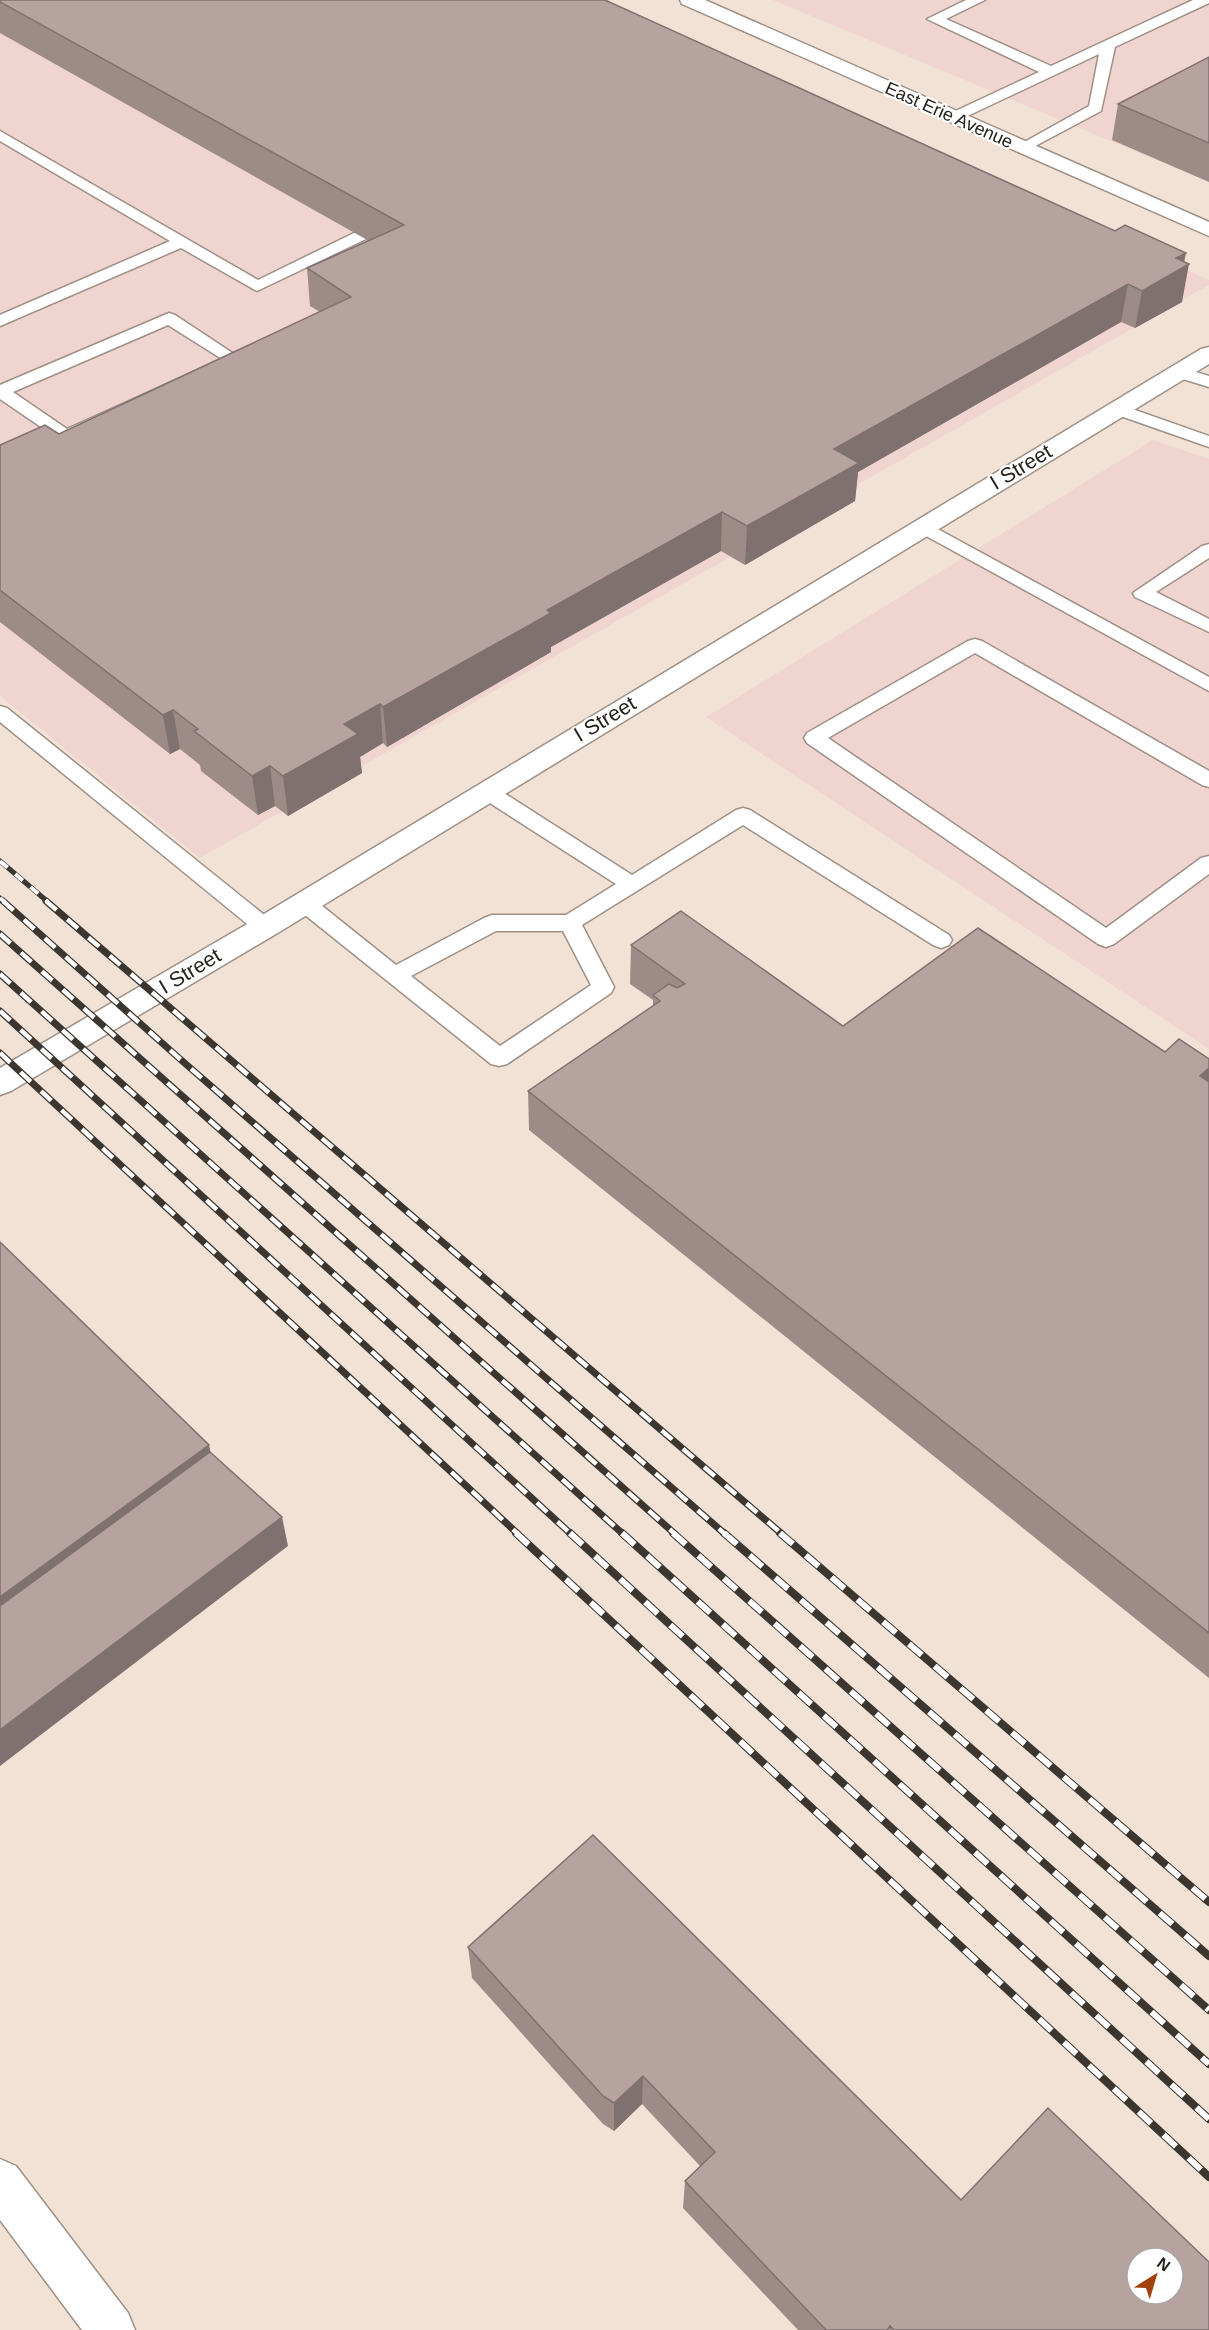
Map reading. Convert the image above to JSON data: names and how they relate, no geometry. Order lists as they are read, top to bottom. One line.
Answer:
{"streets":{"street":["East Erie Avenue","I Street"]},"north":"top right"}
